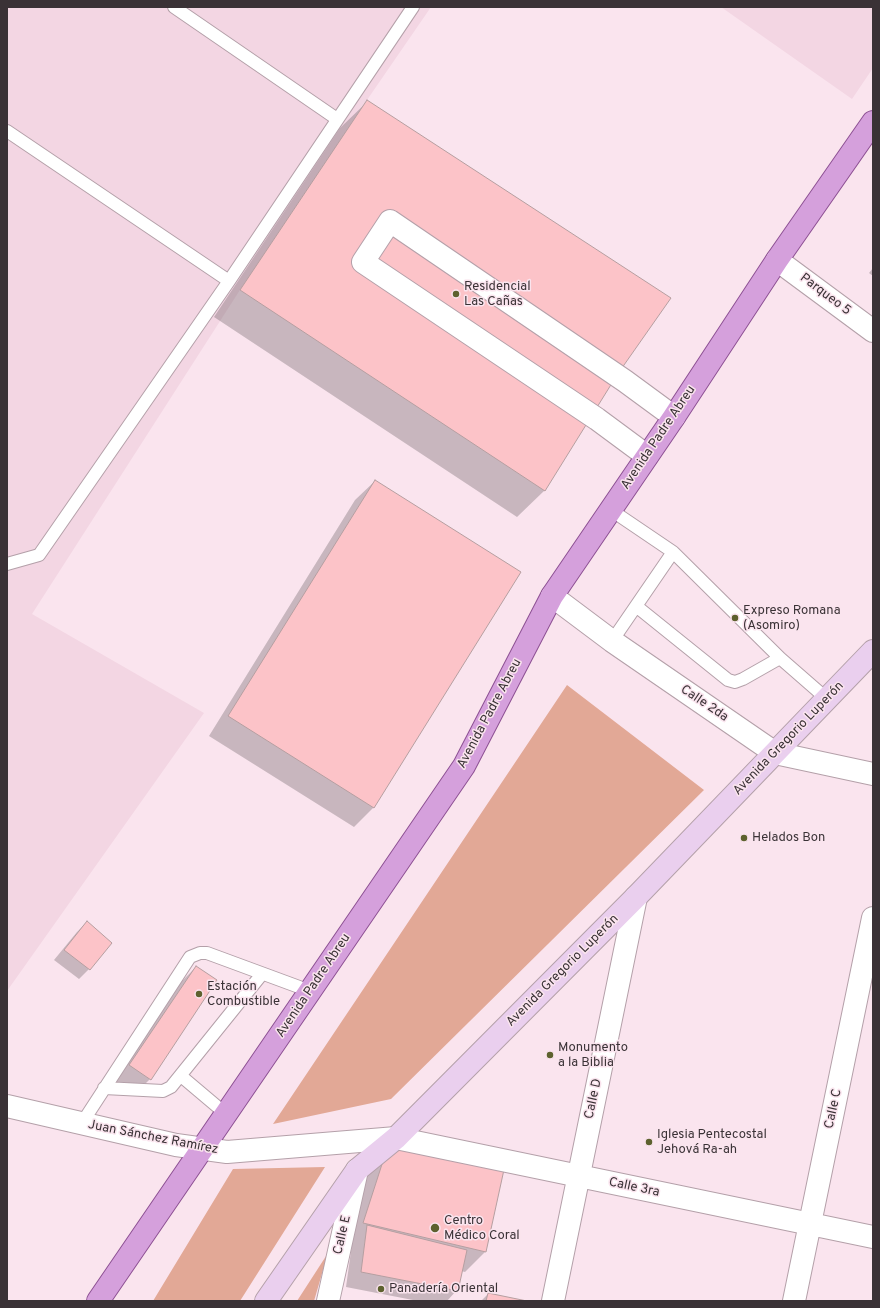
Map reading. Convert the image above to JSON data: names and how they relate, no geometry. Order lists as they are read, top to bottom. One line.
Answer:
{"streets":{"main road":["Avenida Padre Abreu","Avenida Gregorio Luperón"],"street":["Parqueo 5","Calle 2da","Calle D","Calle C","Juan Sánchez Ramírez","Calle 3ra","Calle E"]},"crossings":[["Parqueo 5","Avenida Padre Abreu"],["Avenida Padre Abreu","Calle 2da"],["Avenida Padre Abreu","Juan Sánchez Ramírez"],["Calle 2da","Avenida Gregorio Luperón"],["Avenida Gregorio Luperón","Calle D"],["Avenida Gregorio Luperón","Juan Sánchez Ramírez"],["Avenida Gregorio Luperón","Calle 3ra"],["Avenida Gregorio Luperón","Calle E"],["Calle D","Calle 3ra"],["Calle C","Calle 3ra"],["Juan Sánchez Ramírez","Calle 3ra"]],"places":["Residencial Las Cañas","Expreso Romana (Asomiro)","Helados Bon","Estación Combustible","Monumento a la Biblia","Iglesia Pentecostal Jehová Ra-ah","Centro Médico Coral","Panadería Oriental"]}
